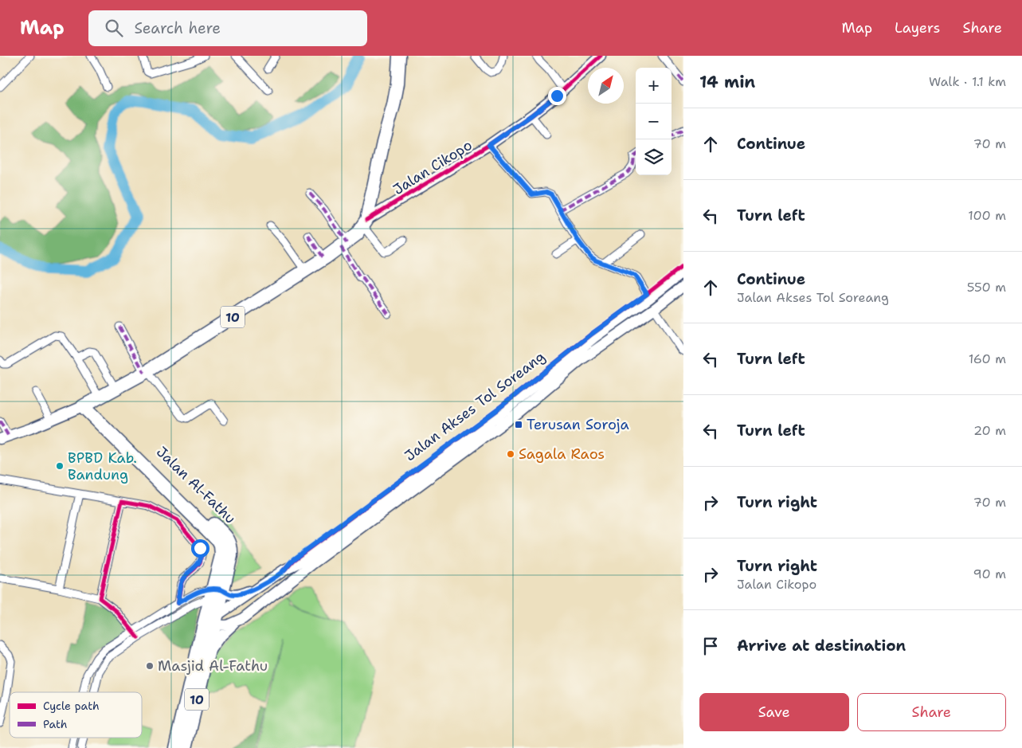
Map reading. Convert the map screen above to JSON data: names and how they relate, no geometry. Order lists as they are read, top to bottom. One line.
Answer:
{"streets":{"highway":["10","Jalan Al-Fathu"],"main road":["Jalan Cikopo","Jalan Akses Tol Soreang"]},"crossings":[["Jalan Cikopo","10"],["10","Jalan Al-Fathu"],["Jalan Akses Tol Soreang","Jalan Al-Fathu"]],"places":{"transit":["Terusan Soroja"],"other":["Sagala Raos","BPBD Kab. Bandung","Masjid Al-Fathu"]},"legend":["Cycle path","Path"],"north":"top right","page":{"header":"Map","search":"Search here","nav":["Map","Layers","Share"],"heading":["14 min","Walk · 1.1 km"],"map_buttons":["+","−"],"list":[["Continue","70 m"],["Turn left","100 m"],["Continue","Jalan Akses Tol Soreang","550 m"],["Turn left","160 m"],["Turn left","20 m"],["Turn right","70 m"],["Turn right","Jalan Cikopo","90 m"],"Arrive at destination"],"buttons":["Save","Share"]}}
